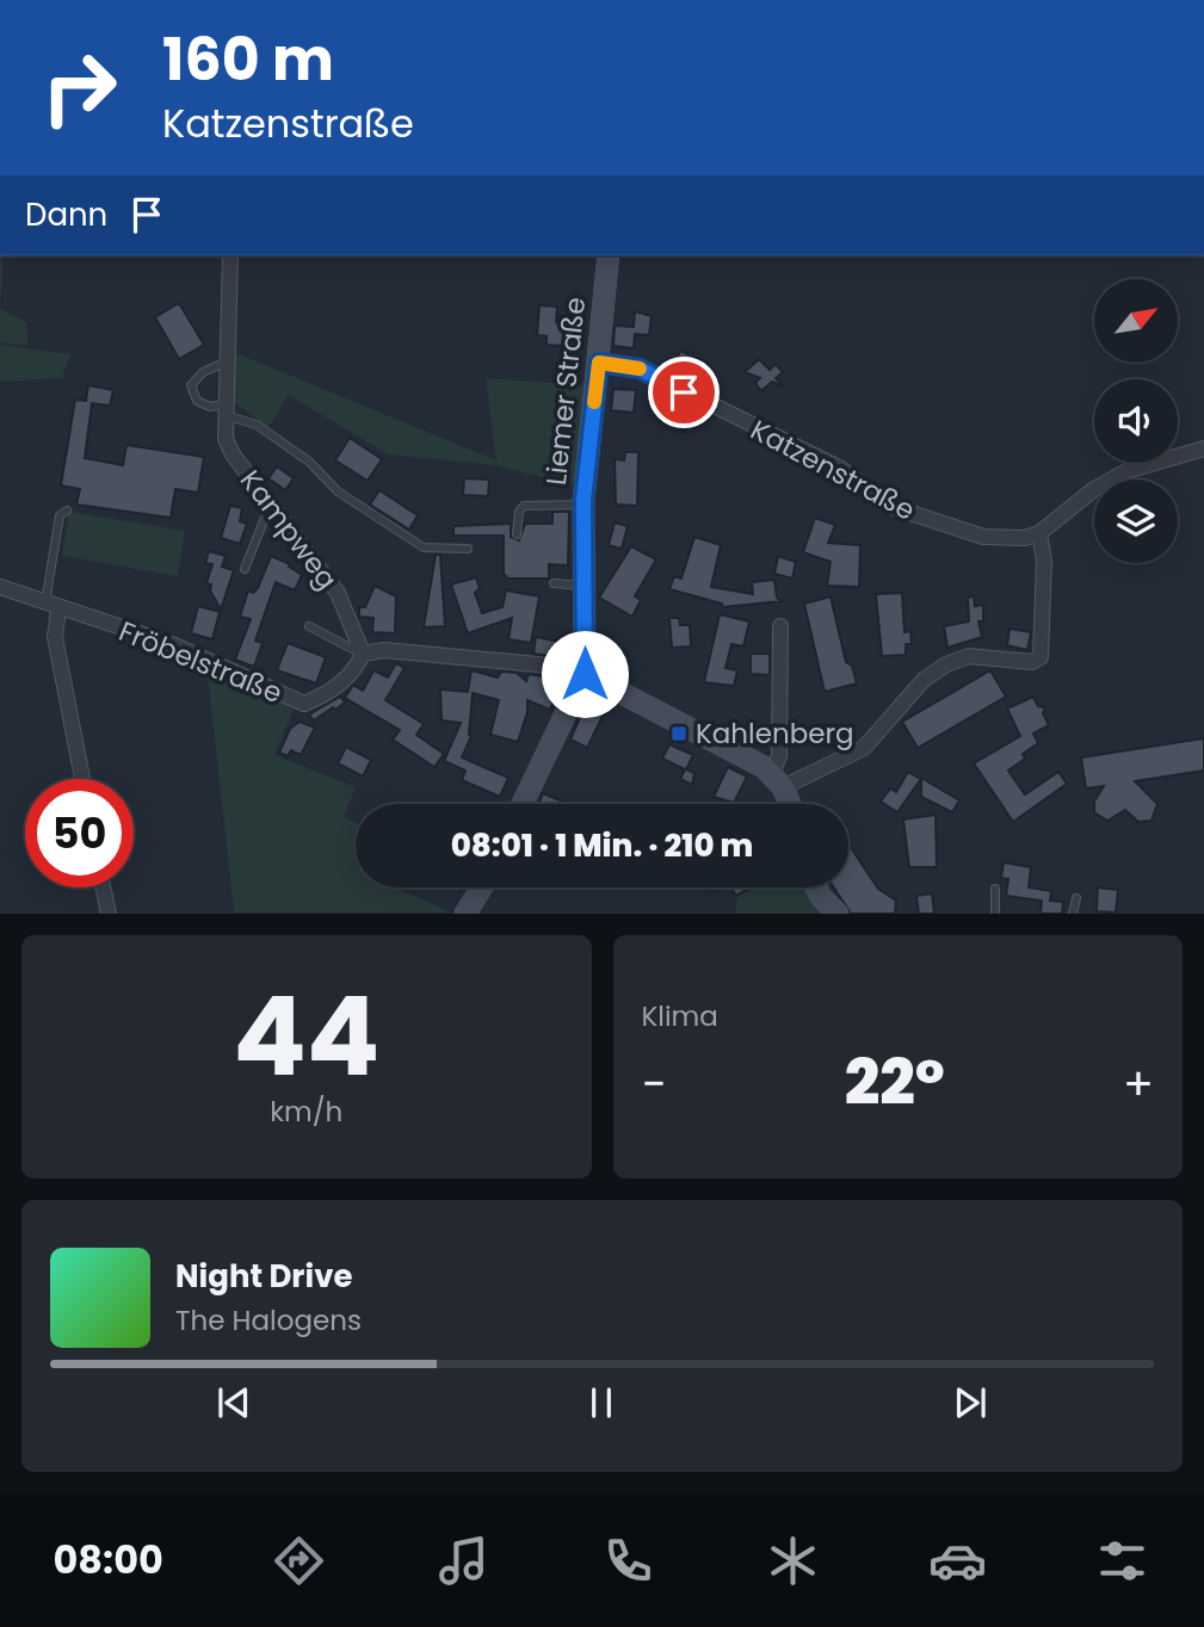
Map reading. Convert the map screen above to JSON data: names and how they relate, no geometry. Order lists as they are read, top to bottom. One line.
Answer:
{"streets":{"main road":["Liemer Straße"],"street":["Katzenstraße","Kampweg","Fröbelstraße"]},"crossings":[["Liemer Straße","Katzenstraße"],["Kampweg","Fröbelstraße"]],"places":{"transit":["Kahlenberg"]},"north":"top right","page":{"turn":["160 m","Katzenstraße"],"then":"Dann","limit":"50","trip":"08:01 · 1 Min. · 210 m","tile":[["44","km/h"],"Klima"],"heat":["−","22°","+"],"song":["Night Drive","The Halogens"],"tabs":"08:00"}}
